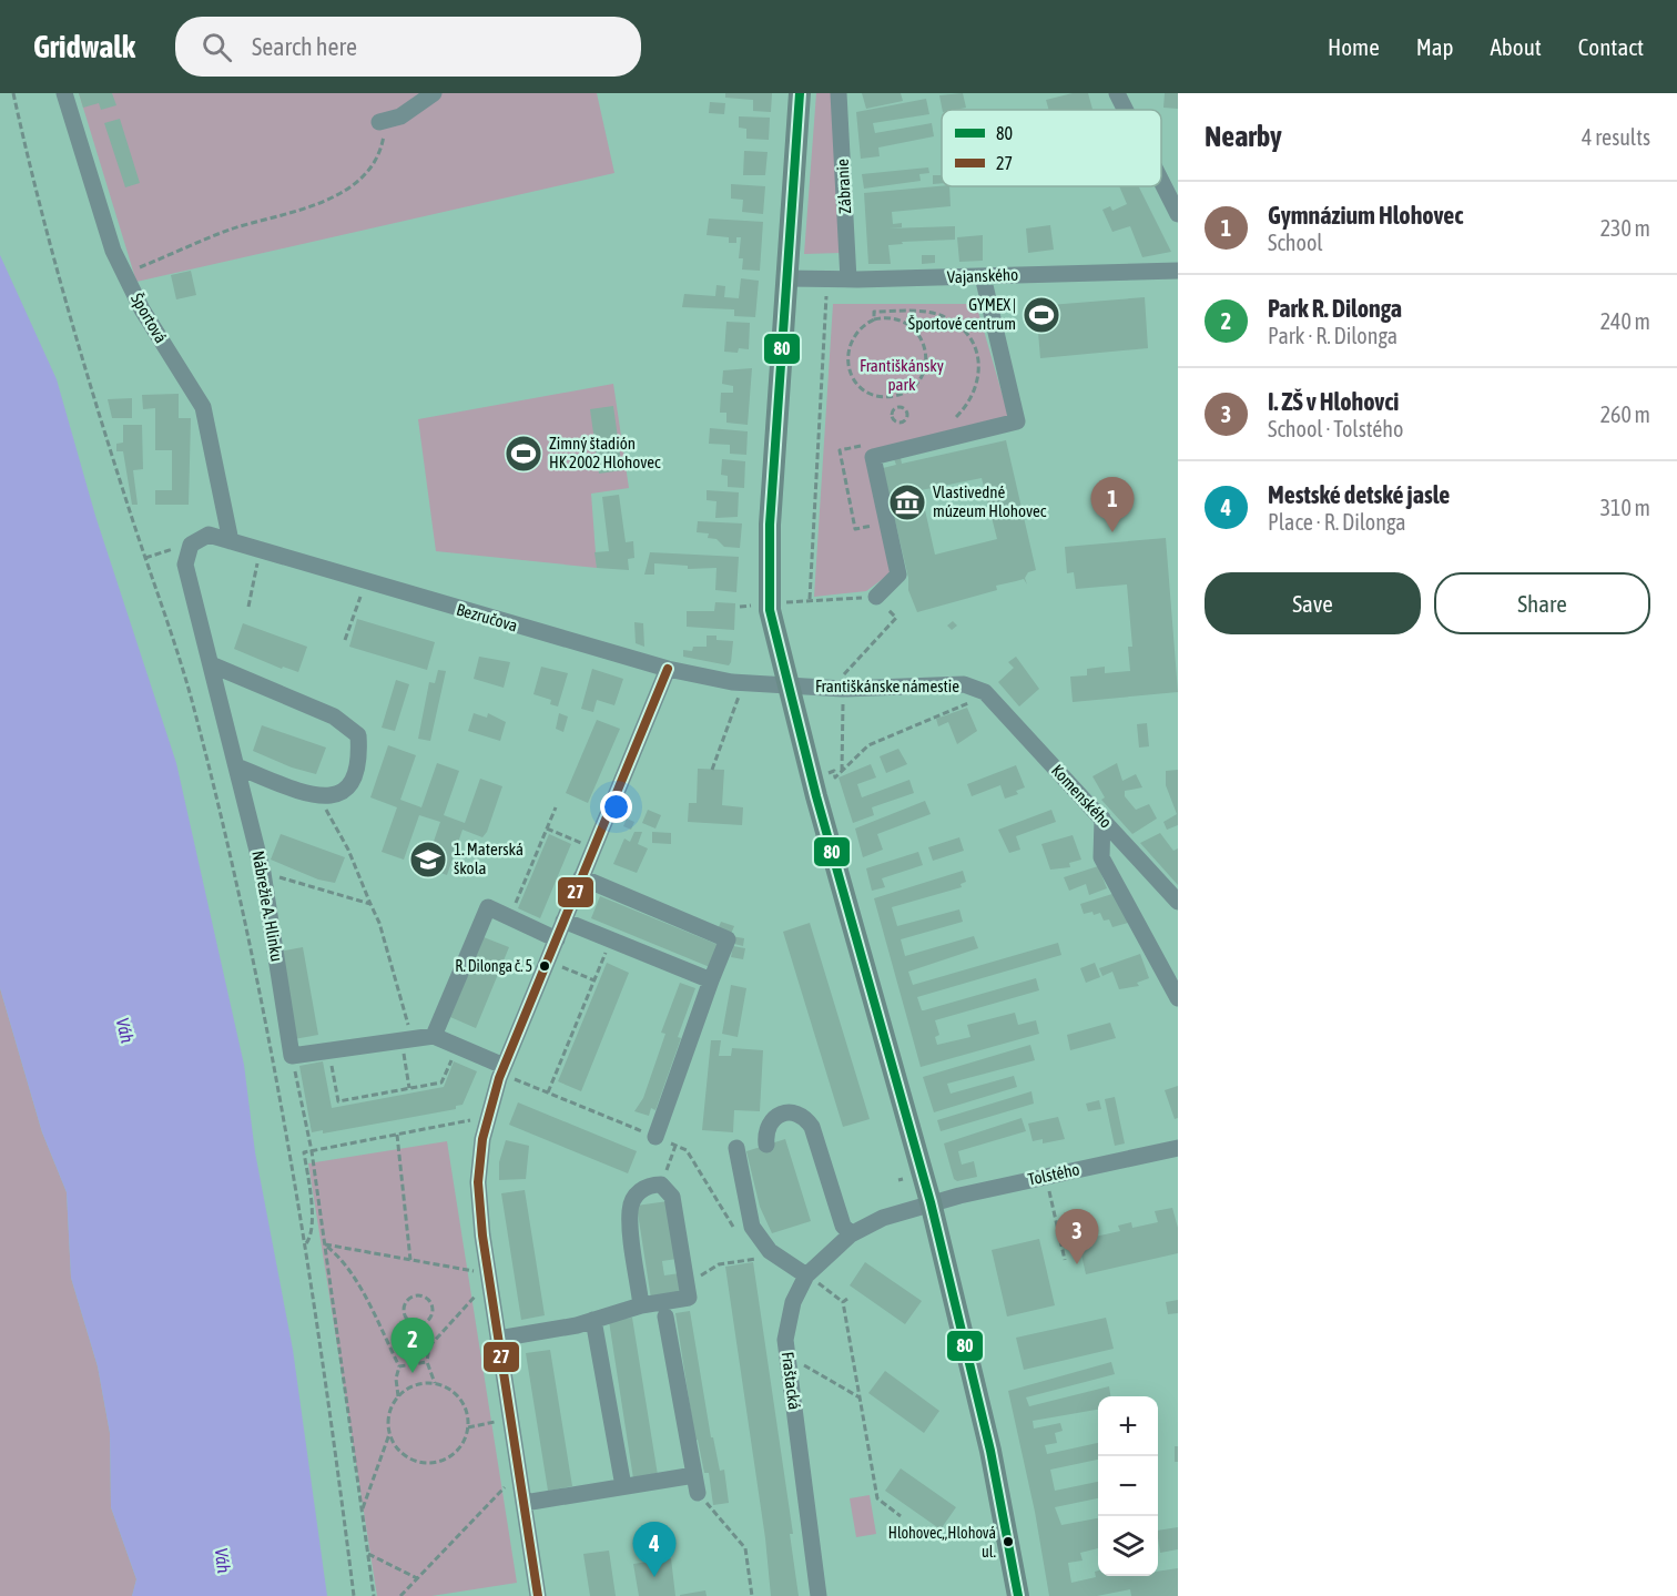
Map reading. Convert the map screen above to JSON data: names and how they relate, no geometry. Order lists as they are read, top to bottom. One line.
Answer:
{"streets":{"street":["Zábranie","Vajanského","Športová","Bezručova","Františkánske námestie","Komenského","Nábrežie A. Hlinku","Tolstého","Fraštacká"]},"crossings":[["Zábranie","Vajanského"],["Športová","Bezručova"],["Bezručova","Františkánske námestie"],["Bezručova","Nábrežie A. Hlinku"],["Františkánske námestie","Komenského"],["Tolstého","Fraštacká"]],"water":["Váh"],"parks":["Františkánsky park"],"places":{"sports":["GYMEX | Športové centrum","Zimný štadión HK 2002 Hlohovec"],"museum":["Vlastivedné múzeum Hlohovec"],"school or university":["1. Materská škola"],"other":["R. Dilonga č. 5","Hlohovec,,Hlohová ul."]},"lines":["transit line 80","transit line 27"],"legend":["80","27"],"page":{"header":"Gridwalk","search":"Search here","nav":["Home","Map","About","Contact"],"heading":["Nearby","4 results"],"list":[{"mark":"1","name":"Gymnázium Hlohovec","note":"School","value":"230 m"},{"mark":"2","name":"Park R. Dilonga","note":"Park · R. Dilonga","value":"240 m"},{"mark":"3","name":"I. ZŠ v Hlohovci","note":"School · Tolstého","value":"260 m"},{"mark":"4","name":"Mestské detské jasle","note":"Place · R. Dilonga","value":"310 m"}],"pins":["1","3","2","4"],"buttons":["Save","Share"],"map_buttons":["+","−"]}}
